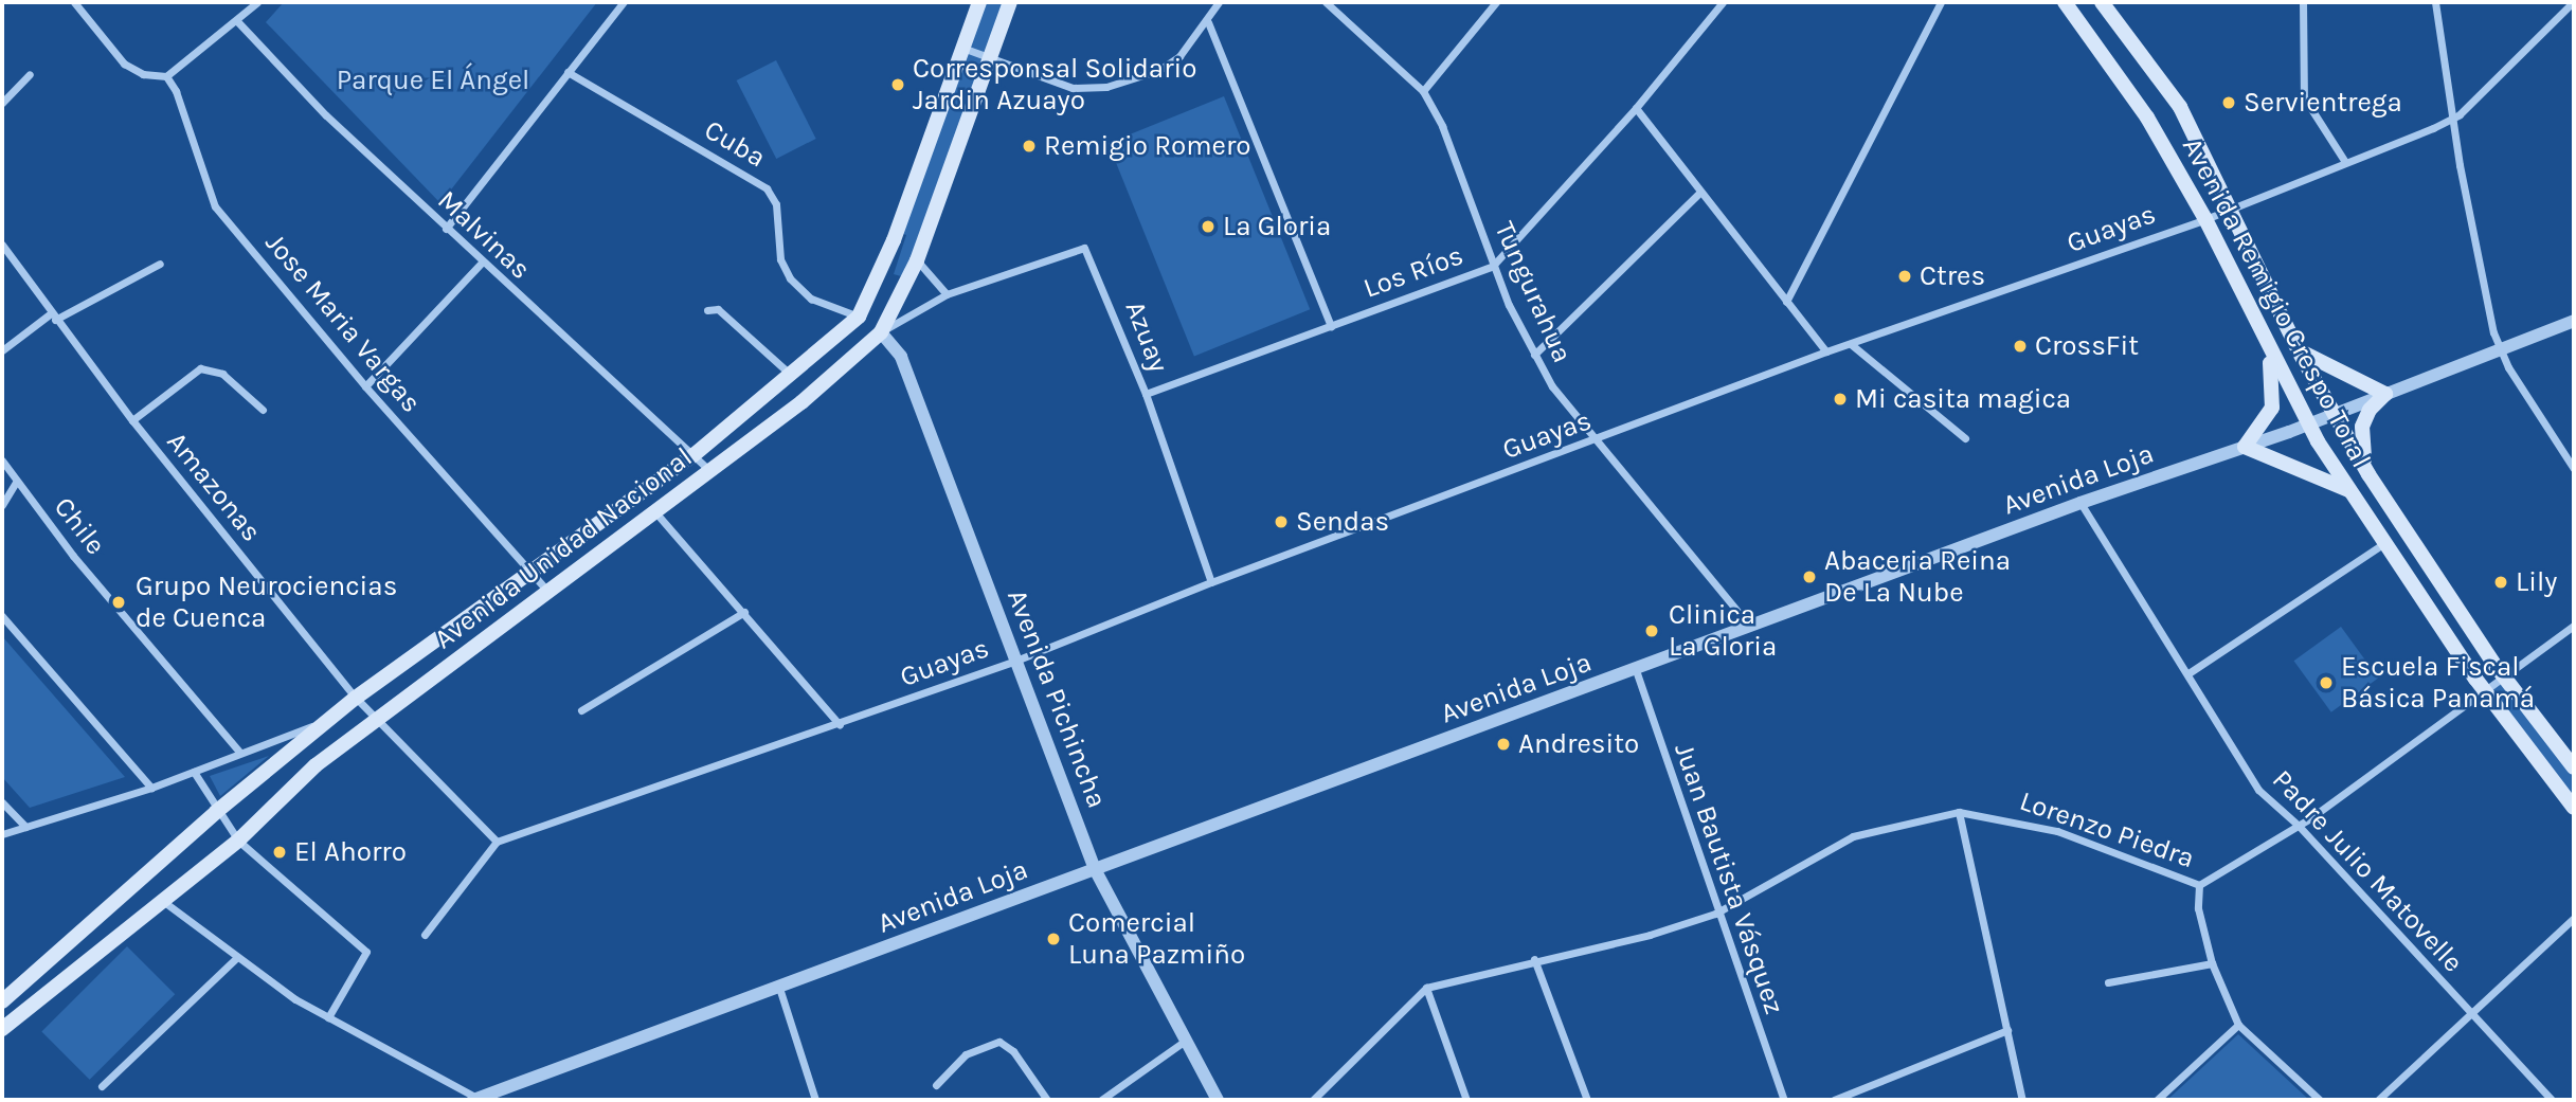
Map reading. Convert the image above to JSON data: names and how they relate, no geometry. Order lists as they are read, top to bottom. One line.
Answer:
{"streets":{"main road":["Avenida Remigio Crespo Toral","Avenida Unidad Nacional","Avenida Pichincha"],"street":["Cuba","Guayas","Malvinas","Los Ríos","Tungurahua","Jose Maria Vargas","Azuay","Avenida Loja","Amazonas","Chile","Lorenzo Piedra","Padre Julio Matovelle","Juan Bautista Vásquez"]},"crossings":[["Cuba","Avenida Unidad Nacional"],["Cuba","Avenida Pichincha"],["Guayas","Tungurahua"],["Guayas","Avenida Remigio Crespo Toral"],["Guayas","Azuay"],["Guayas","Amazonas"],["Guayas","Avenida Pichincha"],["Malvinas","Avenida Unidad Nacional"],["Los Ríos","Tungurahua"],["Los Ríos","Azuay"],["Tungurahua","Avenida Loja"],["Avenida Remigio Crespo Toral","Avenida Loja"],["Avenida Remigio Crespo Toral","Lorenzo Piedra"],["Jose Maria Vargas","Avenida Unidad Nacional"],["Azuay","Avenida Unidad Nacional"],["Azuay","Avenida Pichincha"],["Avenida Loja","Avenida Pichincha"],["Avenida Loja","Padre Julio Matovelle"],["Avenida Loja","Juan Bautista Vásquez"],["Amazonas","Avenida Unidad Nacional"],["Avenida Unidad Nacional","Avenida Pichincha"],["Lorenzo Piedra","Padre Julio Matovelle"],["Lorenzo Piedra","Juan Bautista Vásquez"]],"parks":["Parque El Ángel"],"places":["Corresponsal Solidario Jardin Azuayo","Servientrega","Remigio Romero","La Gloria","Ctres","CrossFit","Mi casita magica","Sendas","Abaceria Reina De La Nube","Lily","Grupo Neurociencias de Cuenca","Clinica La Gloria","Escuela Fiscal Básica Panamá","Andresito","El Ahorro","Comercial Luna Pazmiño"]}
